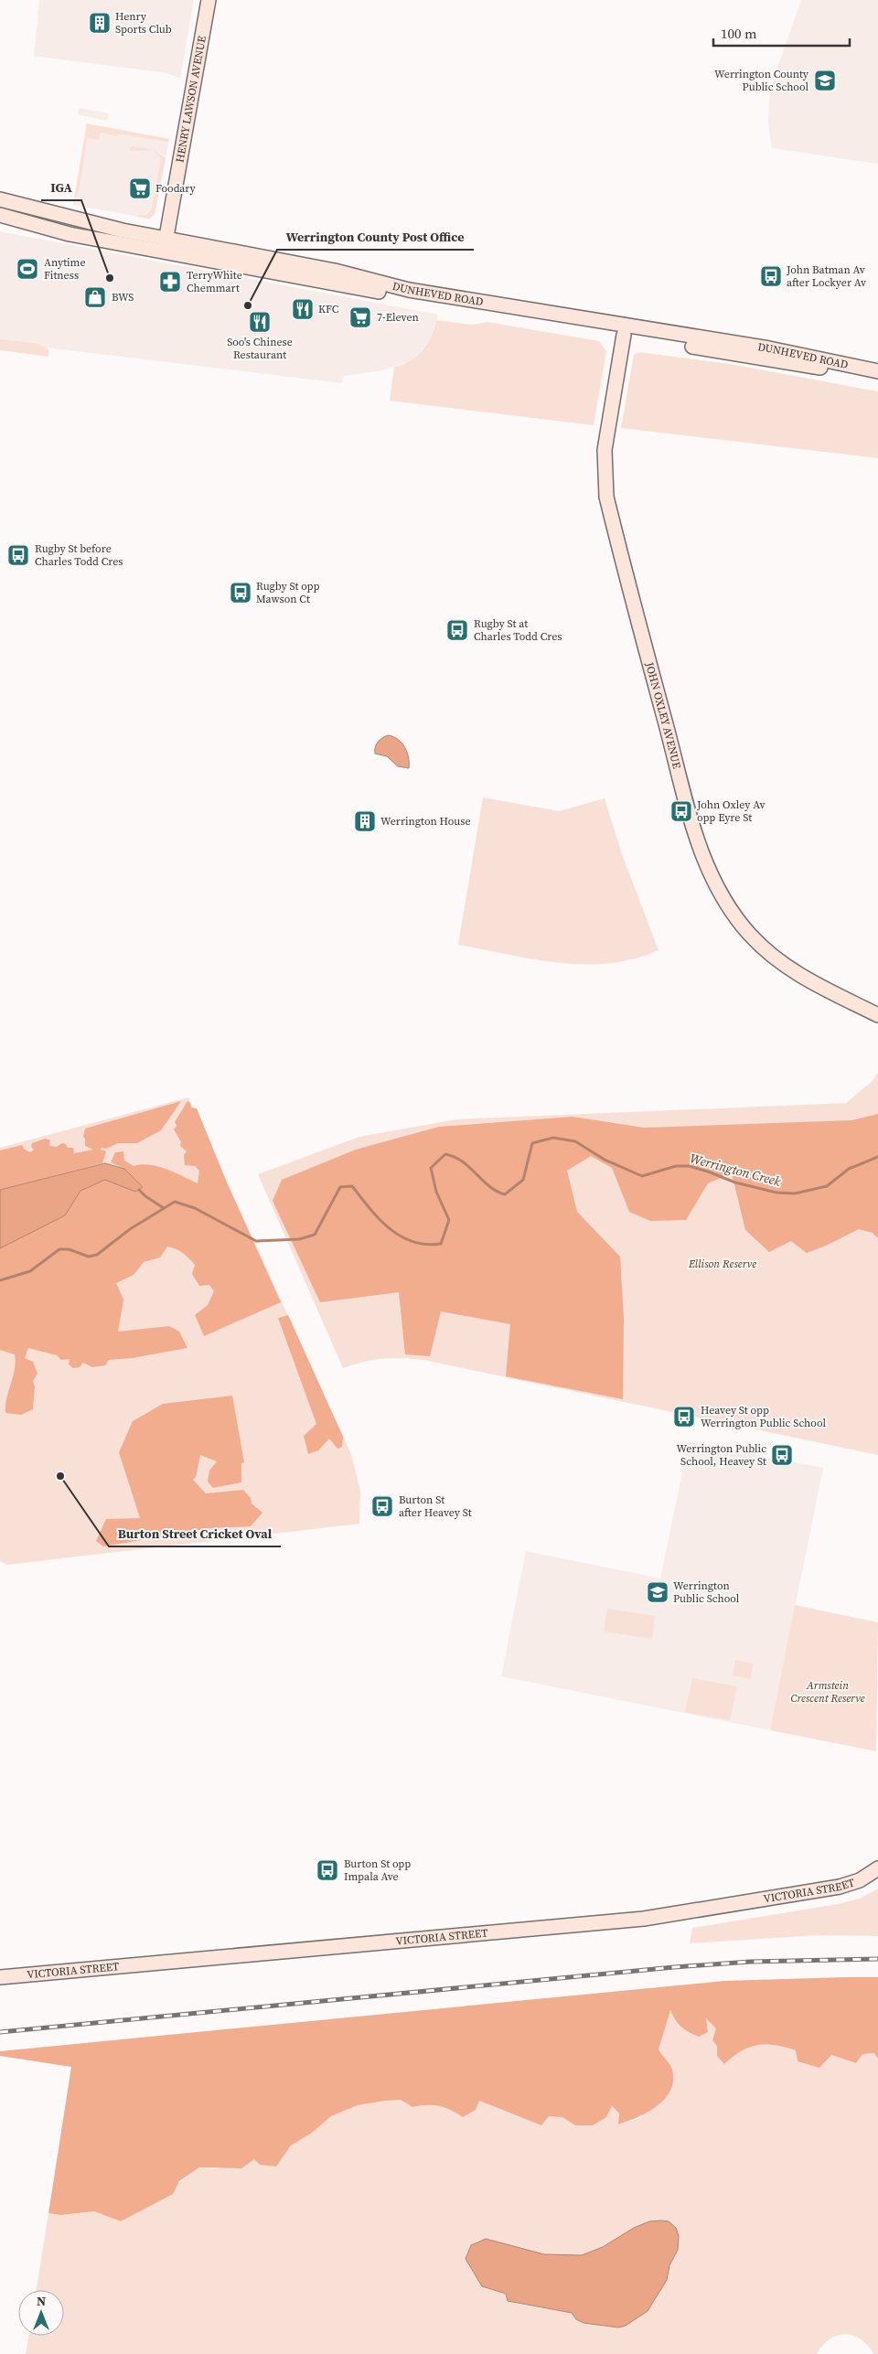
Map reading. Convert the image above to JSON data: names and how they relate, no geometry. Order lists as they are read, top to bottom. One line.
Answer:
{"streets":{"main road":["HENRY LAWSON AVENUE","DUNHEVED ROAD","JOHN OXLEY AVENUE","VICTORIA STREET"]},"crossings":[["HENRY LAWSON AVENUE","DUNHEVED ROAD"],["DUNHEVED ROAD","JOHN OXLEY AVENUE"]],"water":["Werrington Creek"],"parks":["Ellison Reserve","Armstein Crescent Reserve"],"places":{"building":["Henry Sports Club","Werrington House"],"school or university":["Werrington County Public School","Werrington Public School"],"supermarket":["Foodary","7-Eleven"],"sports":["Anytime Fitness"],"bus stop":["John Batman Av after Lockyer Av","Rugby St before Charles Todd Cres","Rugby St opp Mawson Ct","Rugby St at Charles Todd Cres","John Oxley Av opp Eyre St","Heavey St opp Werrington Public School","Werrington Public School, Heavey St","Burton St after Heavey St","Burton St opp Impala Ave"],"other":["IGA","Werrington County Post Office","Burton Street Cricket Oval"],"pharmacy":["TerryWhite Chemmart"],"shop":["BWS"],"restaurant":["KFC","Soo's Chinese Restaurant"]},"scale_bar":"100 m","north":"top"}
